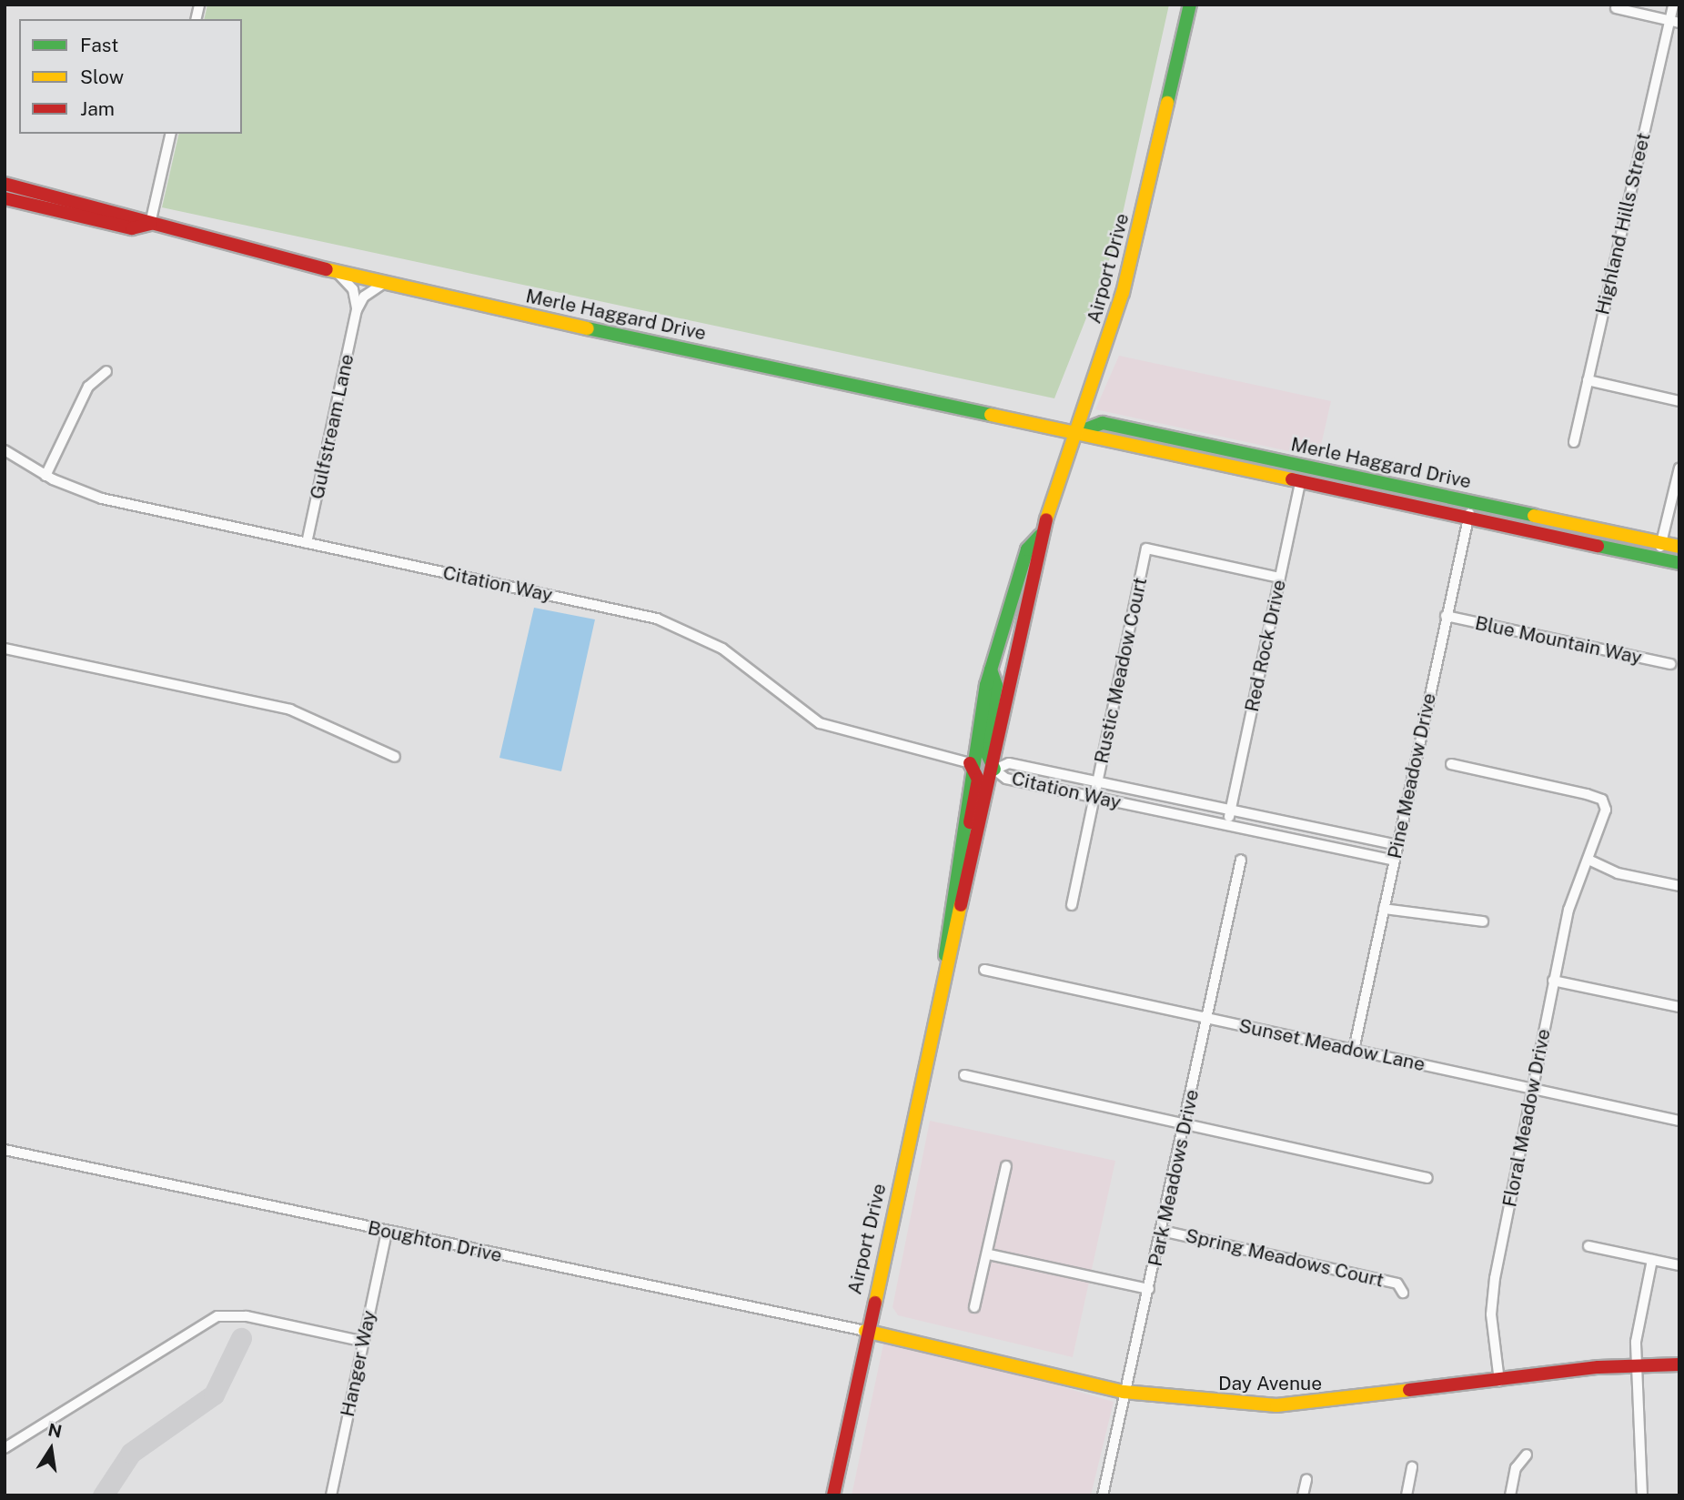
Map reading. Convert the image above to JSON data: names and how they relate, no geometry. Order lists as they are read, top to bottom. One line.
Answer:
{"streets":{"main road":["Airport Drive","Merle Haggard Drive","Day Avenue"],"street":["Highland Hills Street","Gulfstream Lane","Citation Way","Blue Mountain Way","Red Rock Drive","Rustic Meadow Court","Pine Meadow Drive","Sunset Meadow Lane","Floral Meadow Drive","Park Meadows Drive","Boughton Drive","Spring Meadows Court","Hanger Way"]},"crossings":[["Airport Drive","Merle Haggard Drive"],["Airport Drive","Citation Way"],["Airport Drive","Boughton Drive"],["Airport Drive","Day Avenue"],["Merle Haggard Drive","Red Rock Drive"],["Merle Haggard Drive","Pine Meadow Drive"],["Gulfstream Lane","Citation Way"],["Citation Way","Red Rock Drive"],["Citation Way","Rustic Meadow Court"],["Citation Way","Pine Meadow Drive"],["Blue Mountain Way","Pine Meadow Drive"],["Red Rock Drive","Rustic Meadow Court"],["Pine Meadow Drive","Sunset Meadow Lane"],["Sunset Meadow Lane","Floral Meadow Drive"],["Sunset Meadow Lane","Park Meadows Drive"],["Floral Meadow Drive","Day Avenue"],["Park Meadows Drive","Spring Meadows Court"],["Park Meadows Drive","Day Avenue"],["Boughton Drive","Hanger Way"],["Boughton Drive","Day Avenue"]],"legend":["Fast","Slow","Jam"],"north":"top"}
